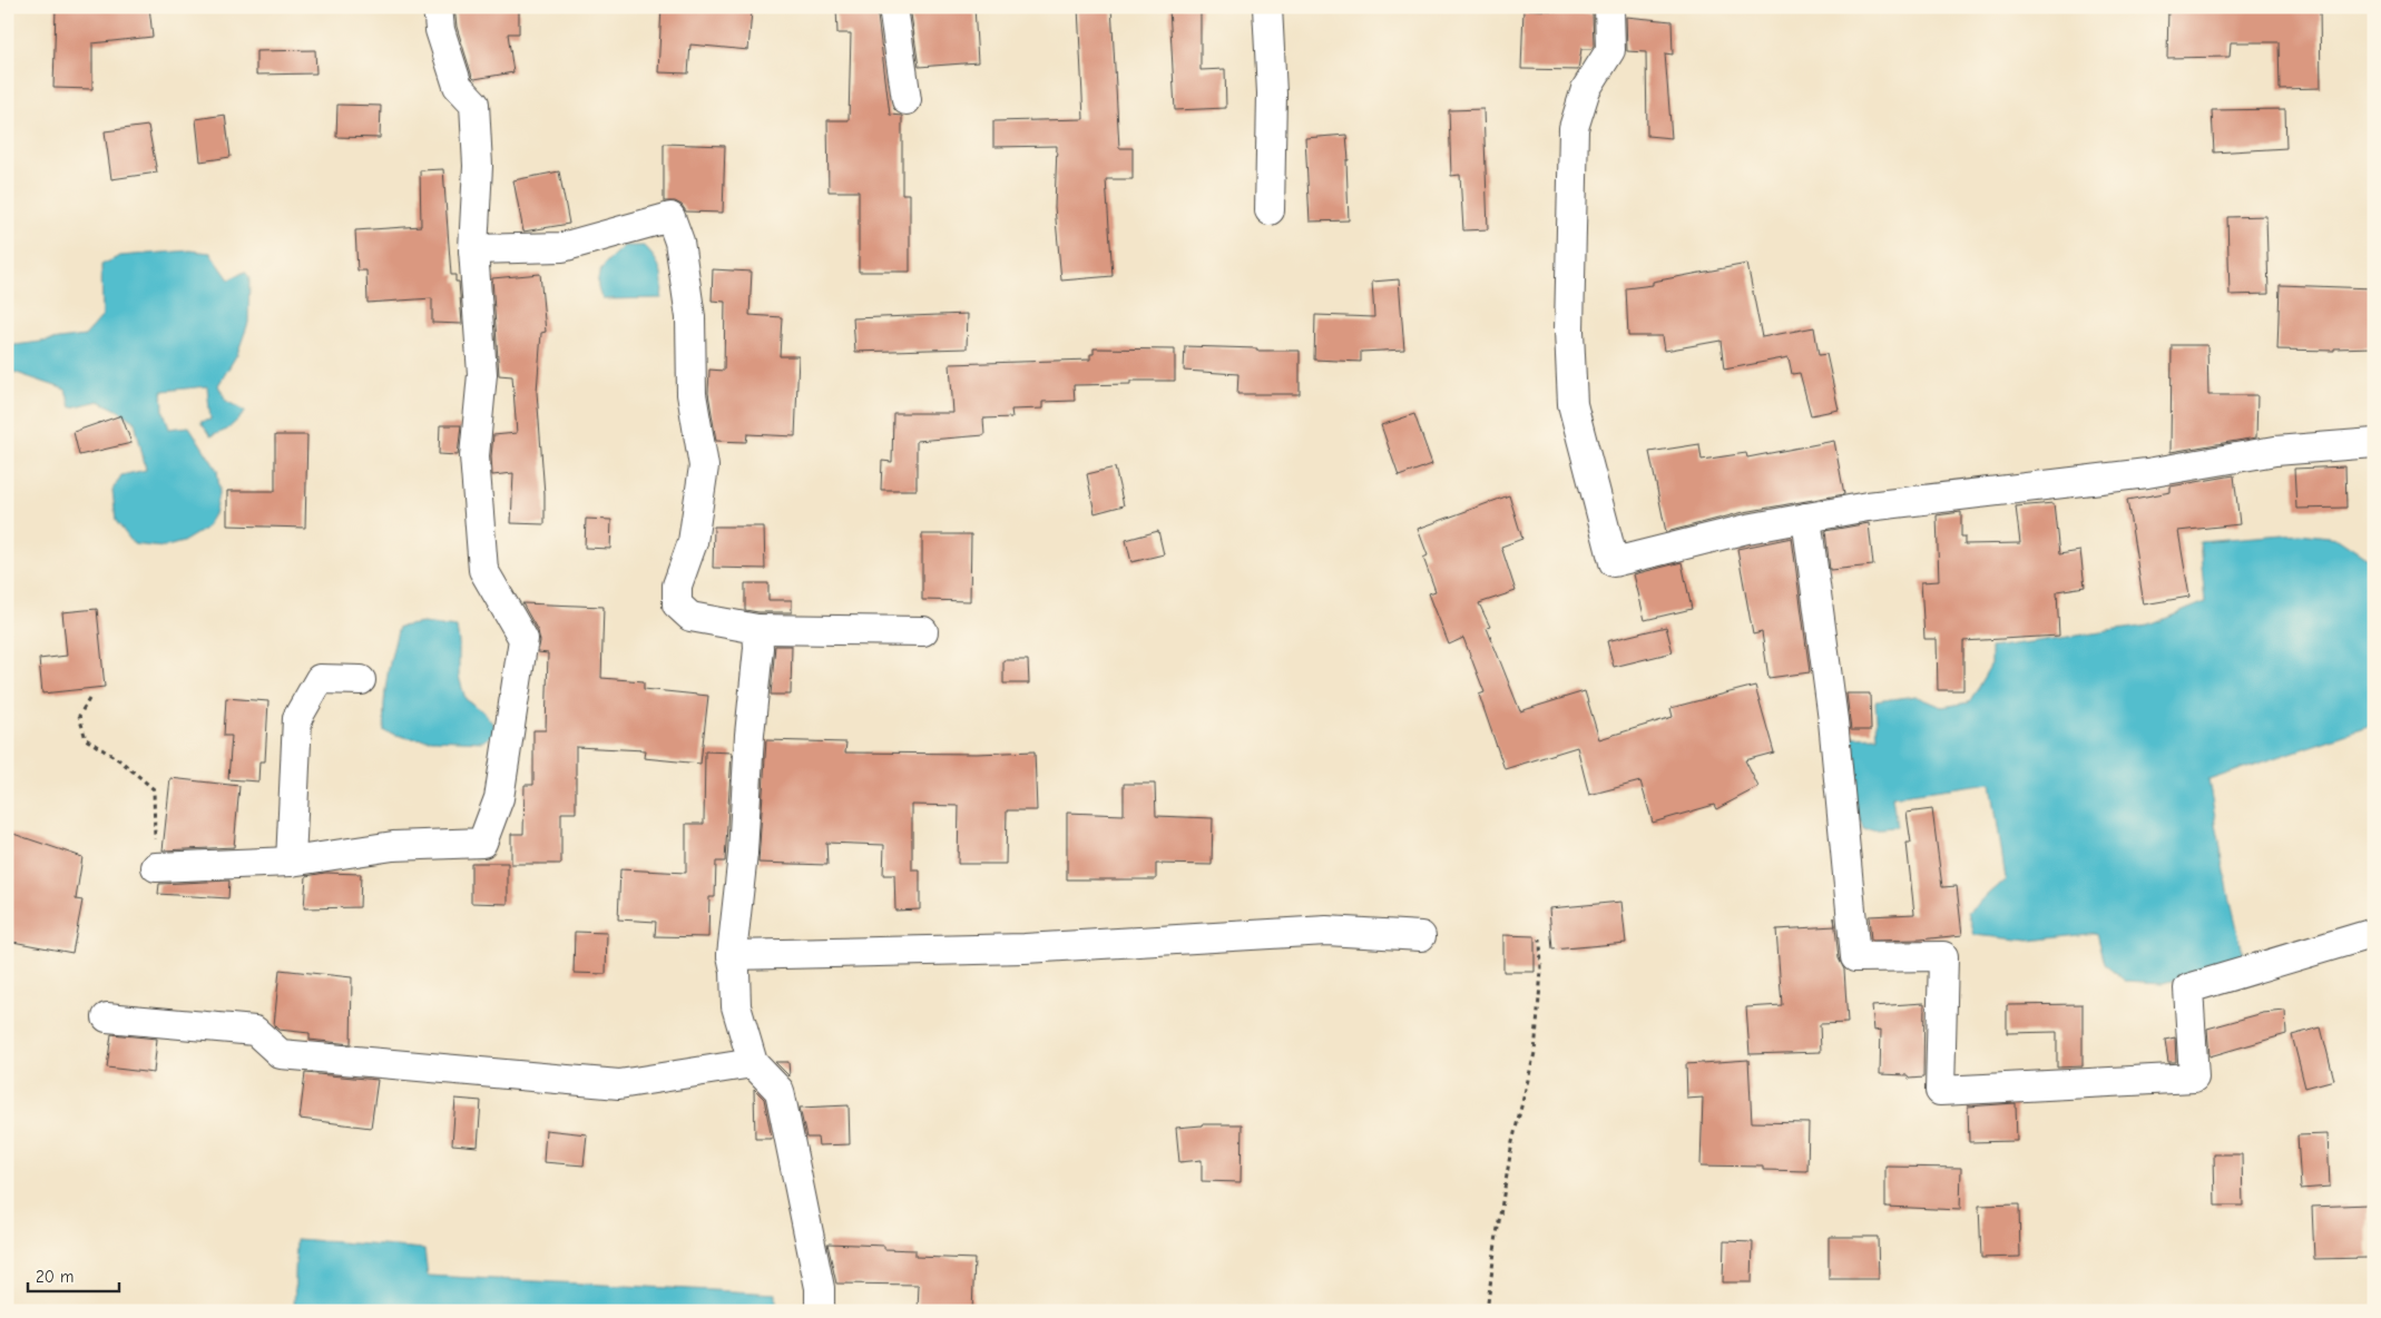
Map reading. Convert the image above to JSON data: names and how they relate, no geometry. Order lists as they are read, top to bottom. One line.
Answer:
{"scale_bar":"20 m"}
